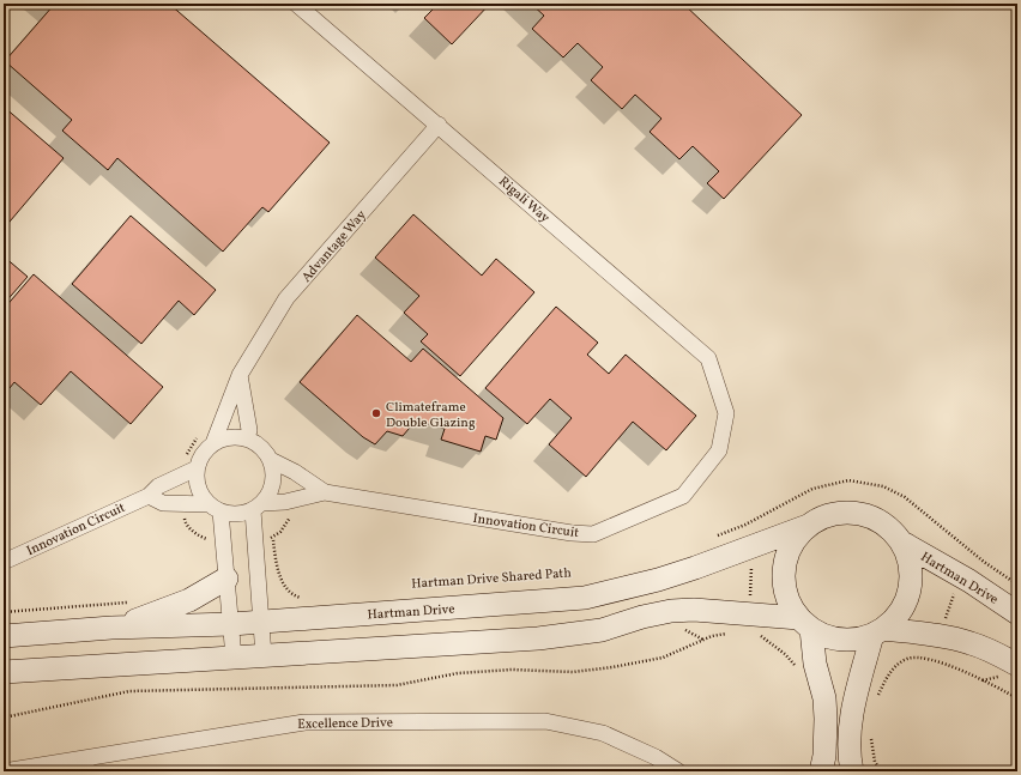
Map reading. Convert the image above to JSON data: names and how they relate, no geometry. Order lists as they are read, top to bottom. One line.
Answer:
{"streets":{"main road":["Hartman Drive"],"street":["Rigali Way","Advantage Way","Innovation Circuit","Excellence Drive"]},"crossings":[["Rigali Way","Advantage Way"],["Rigali Way","Innovation Circuit"],["Advantage Way","Innovation Circuit"]],"places":["Climateframe Double Glazing"]}
